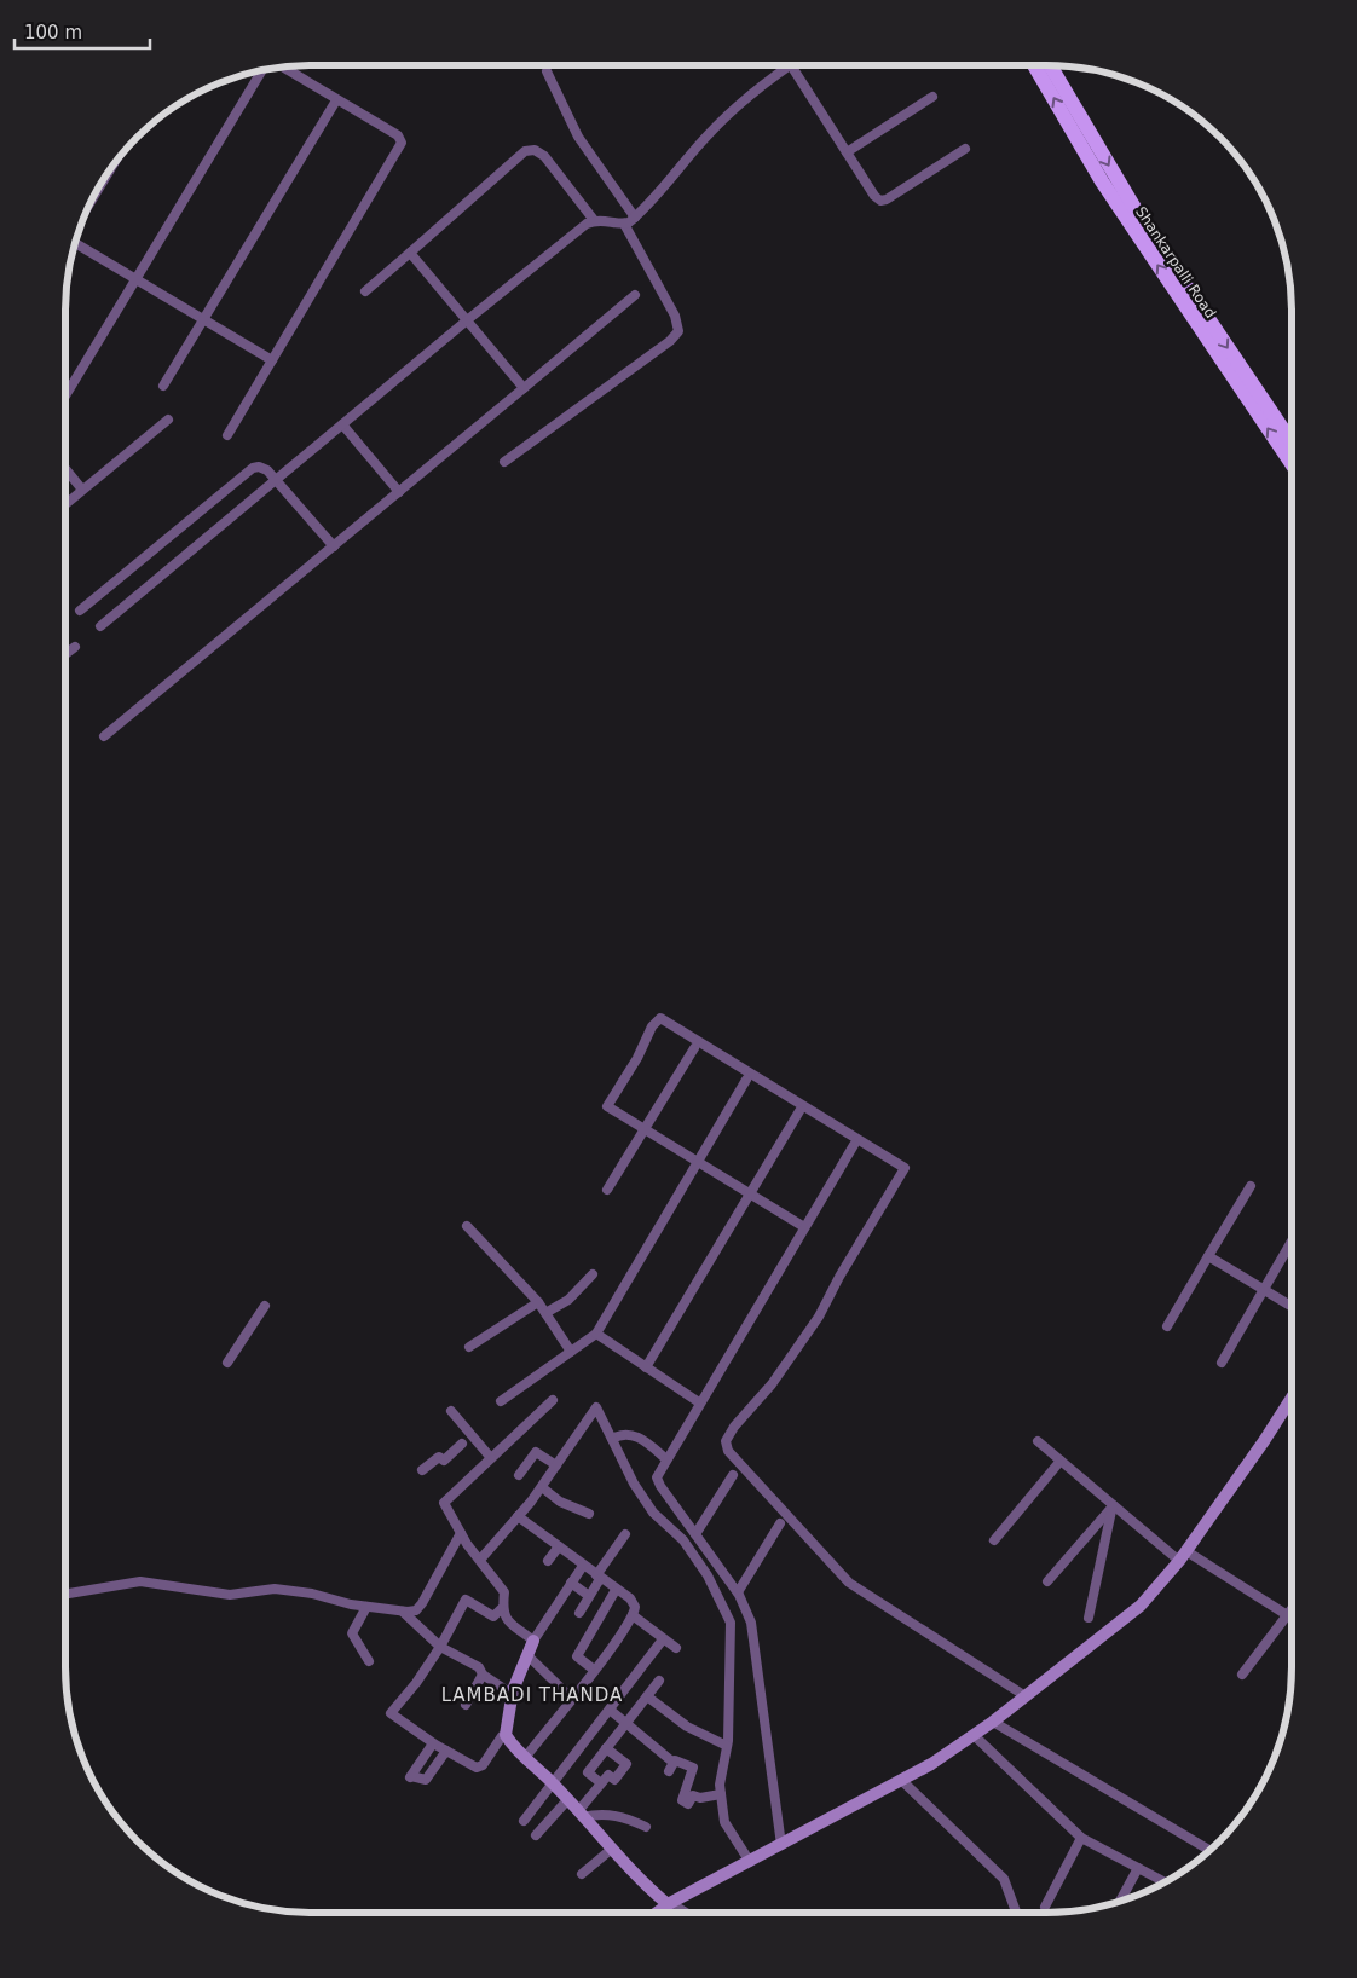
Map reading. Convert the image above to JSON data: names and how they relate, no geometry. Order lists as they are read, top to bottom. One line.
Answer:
{"streets":{"main road":["Shankarpalli Road"]},"districts":["LAMBADI THANDA"],"scale_bar":"100 m"}
